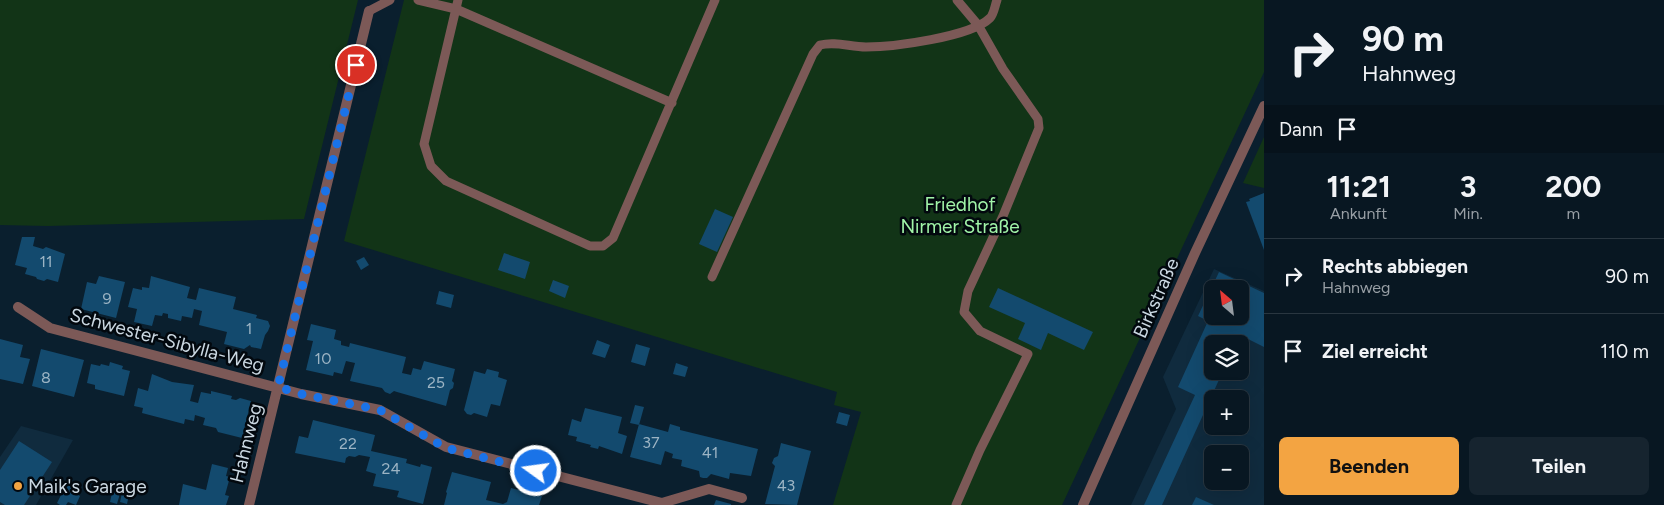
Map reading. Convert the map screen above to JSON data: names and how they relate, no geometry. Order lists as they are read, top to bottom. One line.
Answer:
{"streets":{"street":["Birkstraße","Schwester-Sibylla-Weg","Hahnweg"]},"crossings":[["Schwester-Sibylla-Weg","Hahnweg"]],"parks":["Friedhof Nirmer Straße"],"places":["Maik's Garage"],"house_numbers":["11","9","1","10","8","25","37","22","41","24","43"],"north":"top left","page":{"turn":["90 m","Hahnweg"],"then":"Dann","eta":["11:21","Ankunft","3","Min.","200","m"],"list":[{"name":"Rechts abbiegen","note":"Hahnweg","value":"90 m"},{"name":"Ziel erreicht","value":"110 m"}],"map_buttons":["+","−"],"buttons":["Beenden","Teilen"]}}
